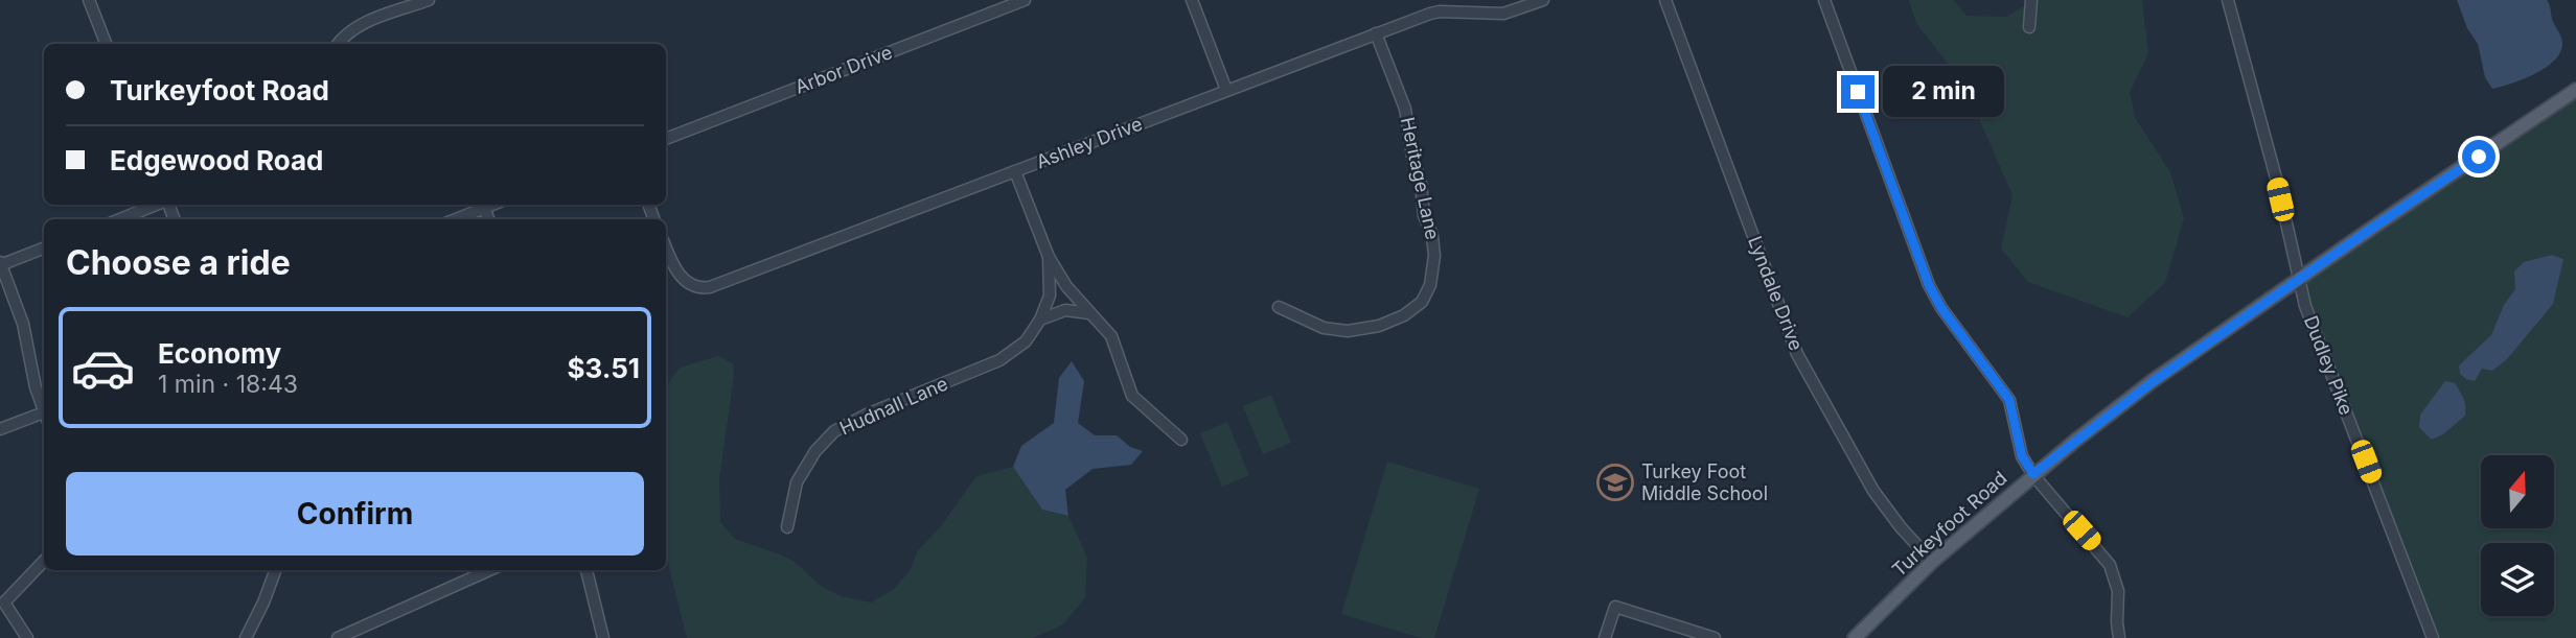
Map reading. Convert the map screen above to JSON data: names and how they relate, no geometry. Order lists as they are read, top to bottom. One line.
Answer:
{"streets":{"main road":["Turkeyfoot Road"],"street":["Arbor Drive","Ashley Drive","Heritage Lane","Lyndale Drive","Dudley Pike","Hudnall Lane"]},"crossings":[["Ashley Drive","Heritage Lane"],["Ashley Drive","Hudnall Lane"],["Lyndale Drive","Turkeyfoot Road"],["Dudley Pike","Turkeyfoot Road"]],"places":{"school or university":["Turkey Foot Middle School"]},"north":"top","page":{"banner":["Turkeyfoot Road","Edgewood Road"],"bubble":"2 min","heading":"Choose a ride","list":[{"name":"Economy","note":"1 min · 18:43","value":"$3.51"}],"buttons":"Confirm"}}
